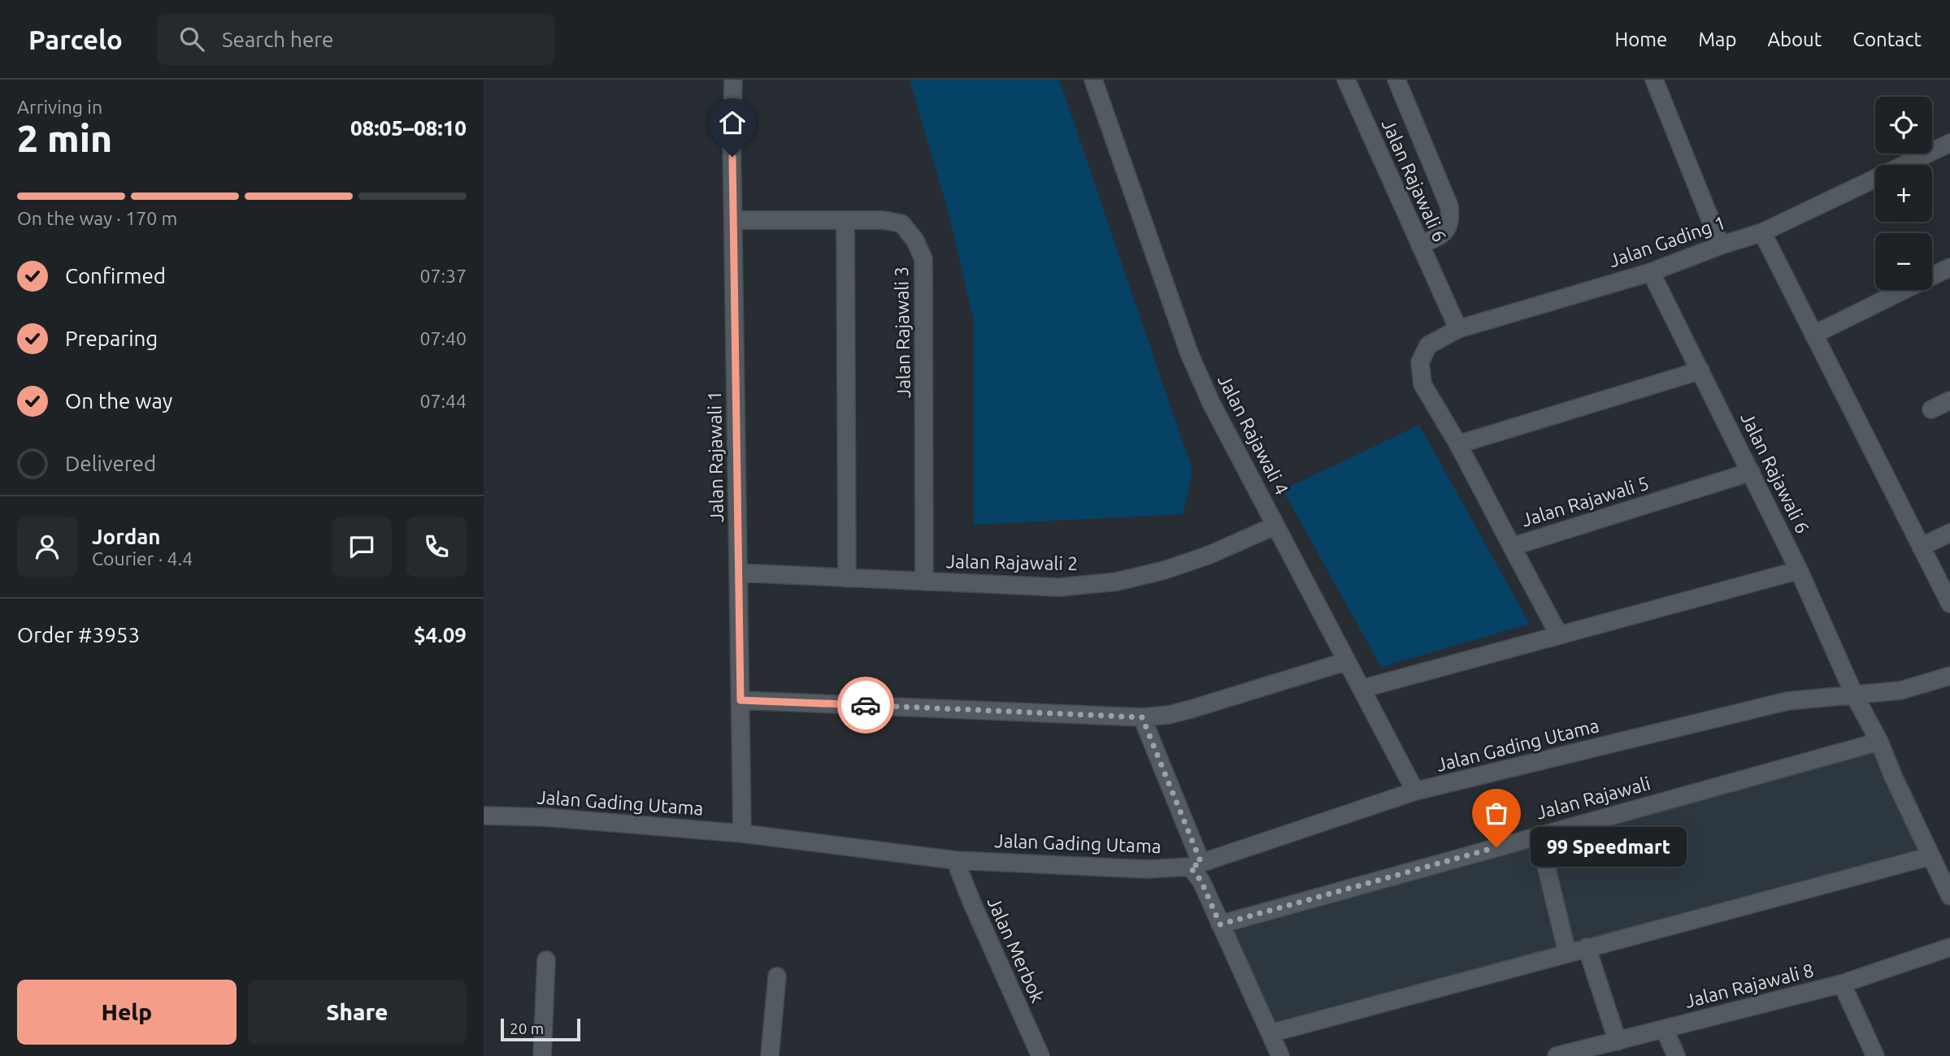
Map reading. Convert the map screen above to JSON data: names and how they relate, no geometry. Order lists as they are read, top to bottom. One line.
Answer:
{"streets":{"street":["Jalan Rajawali 6","Jalan Gading 1","Jalan Rajawali 3","Jalan Rajawali 4","Jalan Rajawali 1","Jalan Rajawali 5","Jalan Rajawali 2","Jalan Gading Utama","Jalan Rajawali","Jalan Merbok","Jalan Rajawali 8"]},"crossings":[["Jalan Rajawali 6","Jalan Gading 1"],["Jalan Rajawali 6","Jalan Rajawali 5"],["Jalan Rajawali 6","Jalan Gading Utama"],["Jalan Rajawali 6","Jalan Rajawali"],["Jalan Gading 1","Jalan Rajawali 5"],["Jalan Rajawali 3","Jalan Rajawali 1"],["Jalan Rajawali 3","Jalan Rajawali 2"],["Jalan Rajawali 4","Jalan Rajawali 2"],["Jalan Rajawali 4","Jalan Gading Utama"],["Jalan Rajawali 1","Jalan Rajawali 2"],["Jalan Rajawali 1","Jalan Gading Utama"],["Jalan Gading Utama","Jalan Merbok"]],"places":["99 Speedmart"],"scale_bar":"20 m","page":{"header":"Parcelo","search":"Search here","nav":["Home","Map","About","Contact"],"heading":["2 min","Arriving in","08:05–08:10"],"panel":["Jordan","Courier · 4.4","Order #3953","$4.09"],"map_buttons":["+","−"],"bar":"On the way · 170 m","list":[["Confirmed","07:37"],["Preparing","07:40"],["On the way","07:44"],"Delivered"],"bubble":"99 Speedmart","buttons":["Help","Share"],"scale":"20 m"}}
